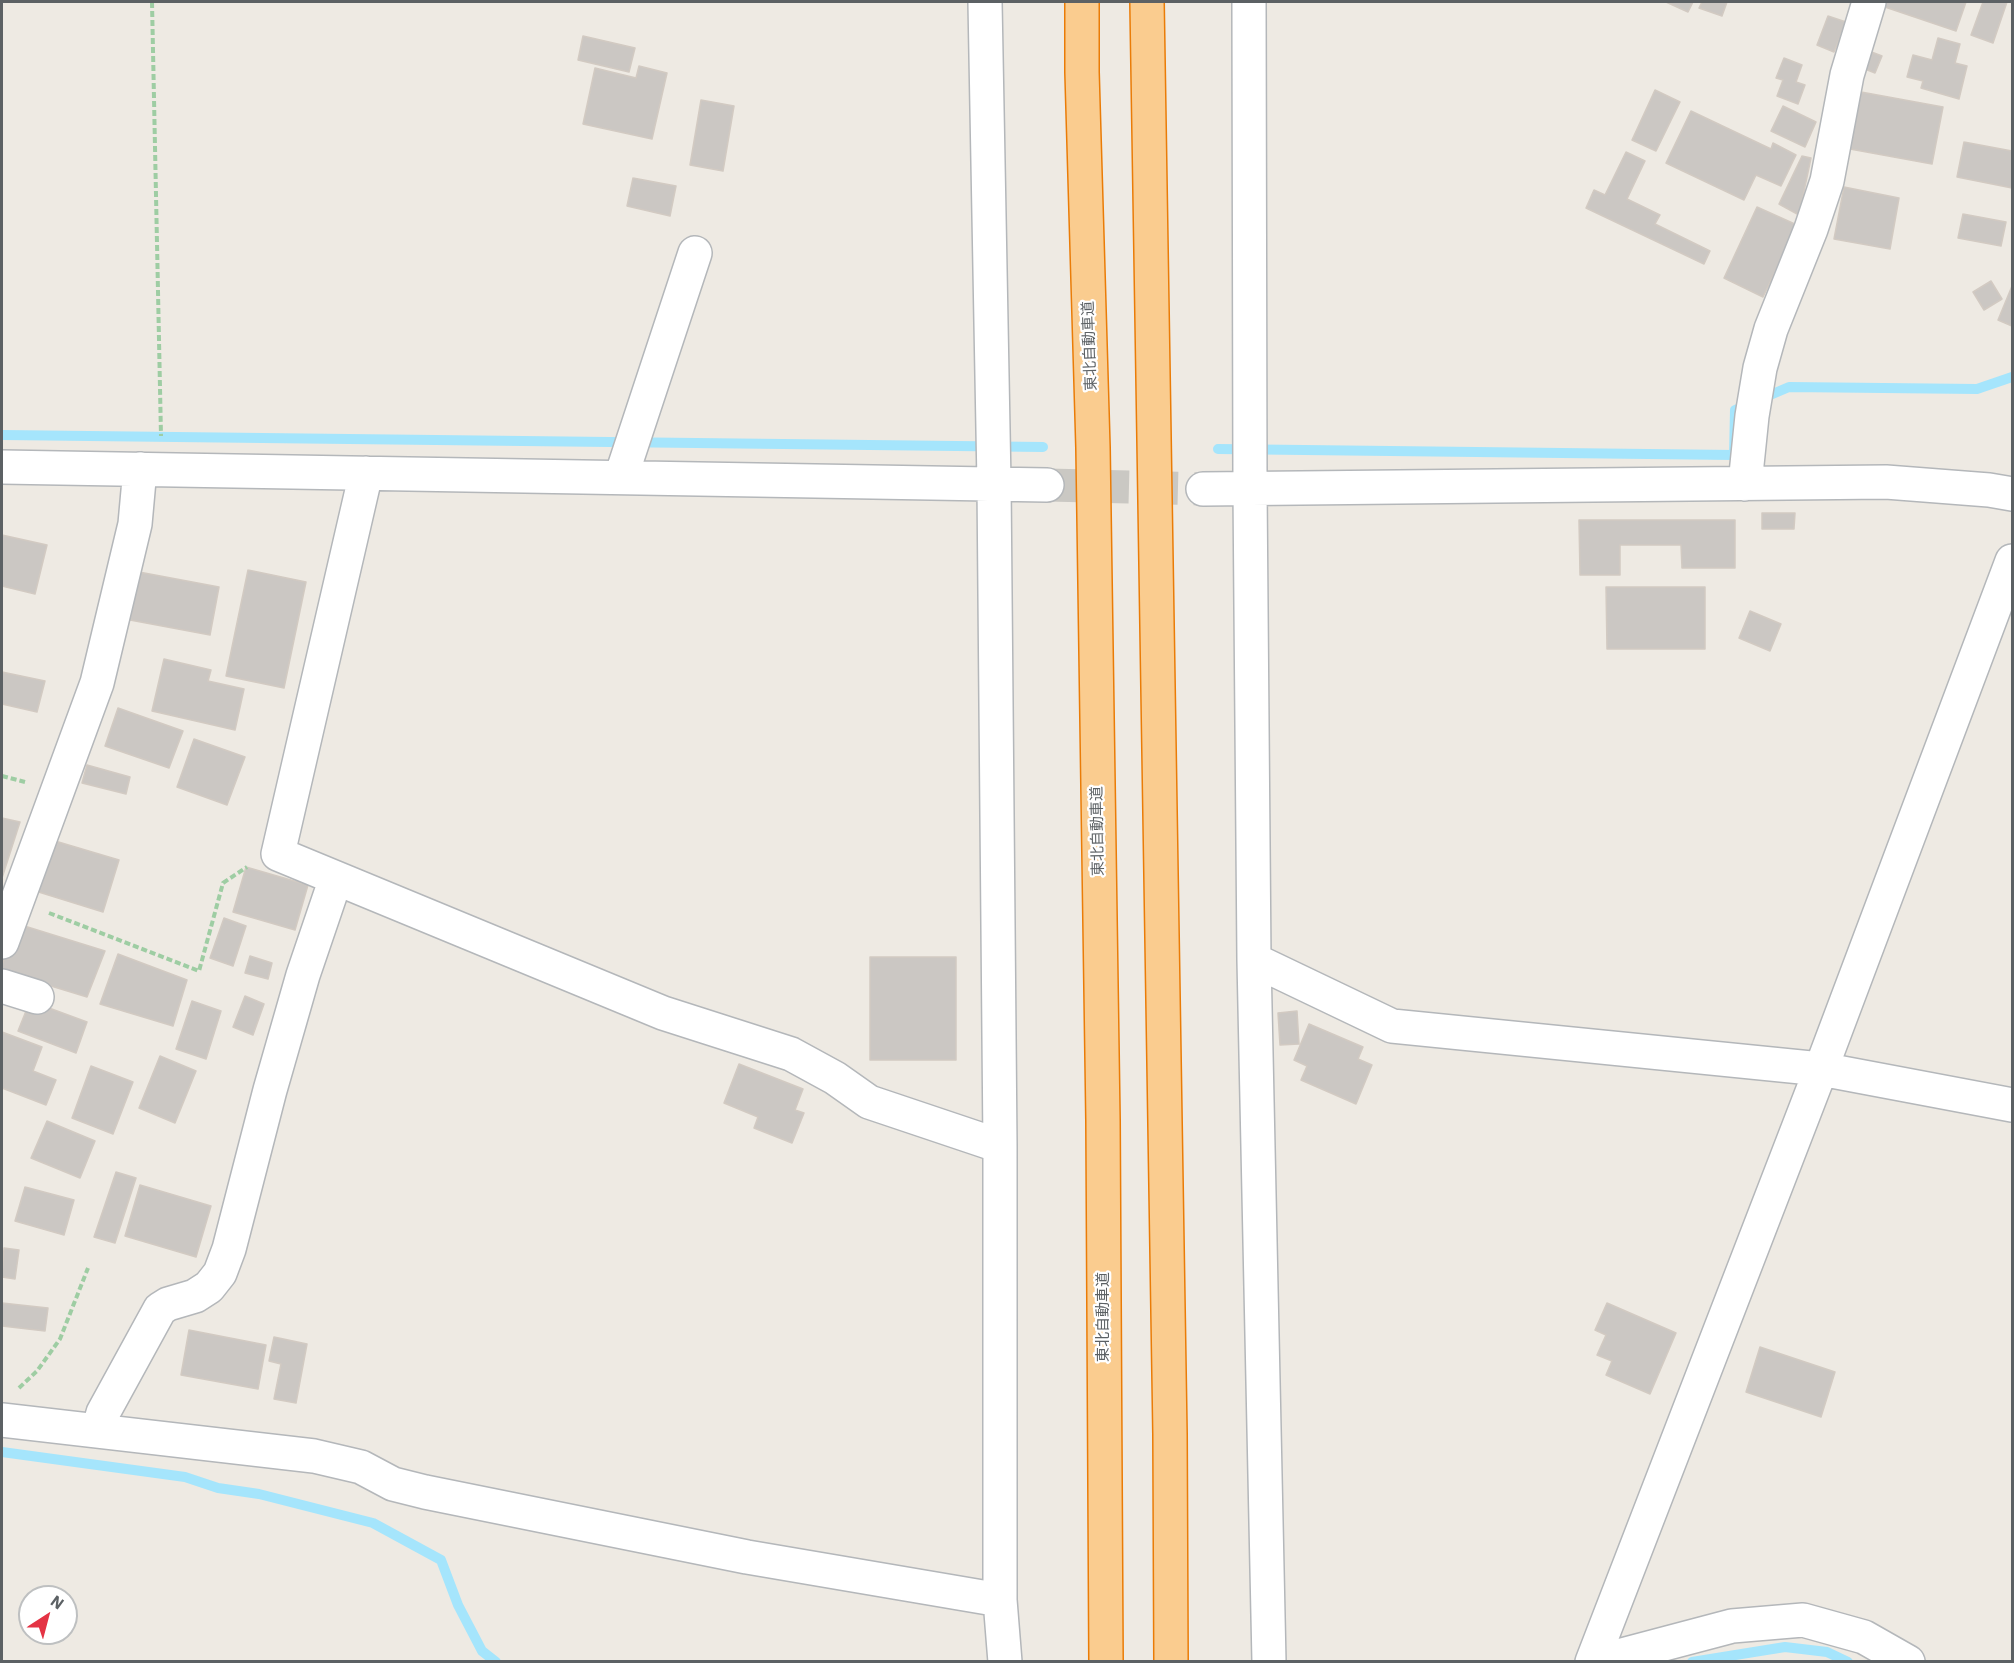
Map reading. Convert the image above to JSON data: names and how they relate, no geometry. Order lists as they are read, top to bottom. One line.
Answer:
{"streets":{"highway":["東北自動車道"]},"north":"top right"}
